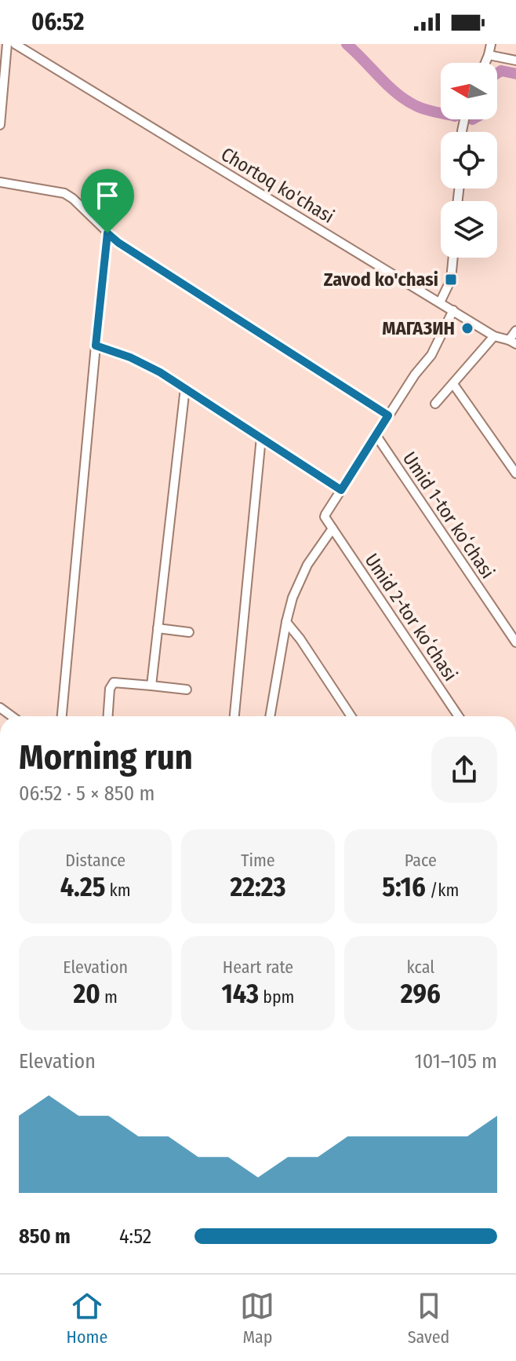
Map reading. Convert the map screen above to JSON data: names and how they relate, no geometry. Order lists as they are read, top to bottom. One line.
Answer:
{"streets":{"street":["Chortoq ko'chasi","Umid 1-tor koʻchasi","Umid 2-tor koʻchasi"]},"places":{"transit":["Zavod ko'chasi"],"other":["МАГАЗИН"]},"north":"left","page":{"status":"06:52","heading":["Morning run","06:52 · 5 × 850 m"],"stats":[["Distance","4.25 km"],["Time","22:23"],["Pace","5:16 /km"],["Elevation","20 m"],["Heart rate","143 bpm"],["kcal","296"]],"chart":["Elevation","101–105 m"],"list":[{"name":"850 m","note":"4:52"}],"tabs":["Home","Map","Saved"]}}
